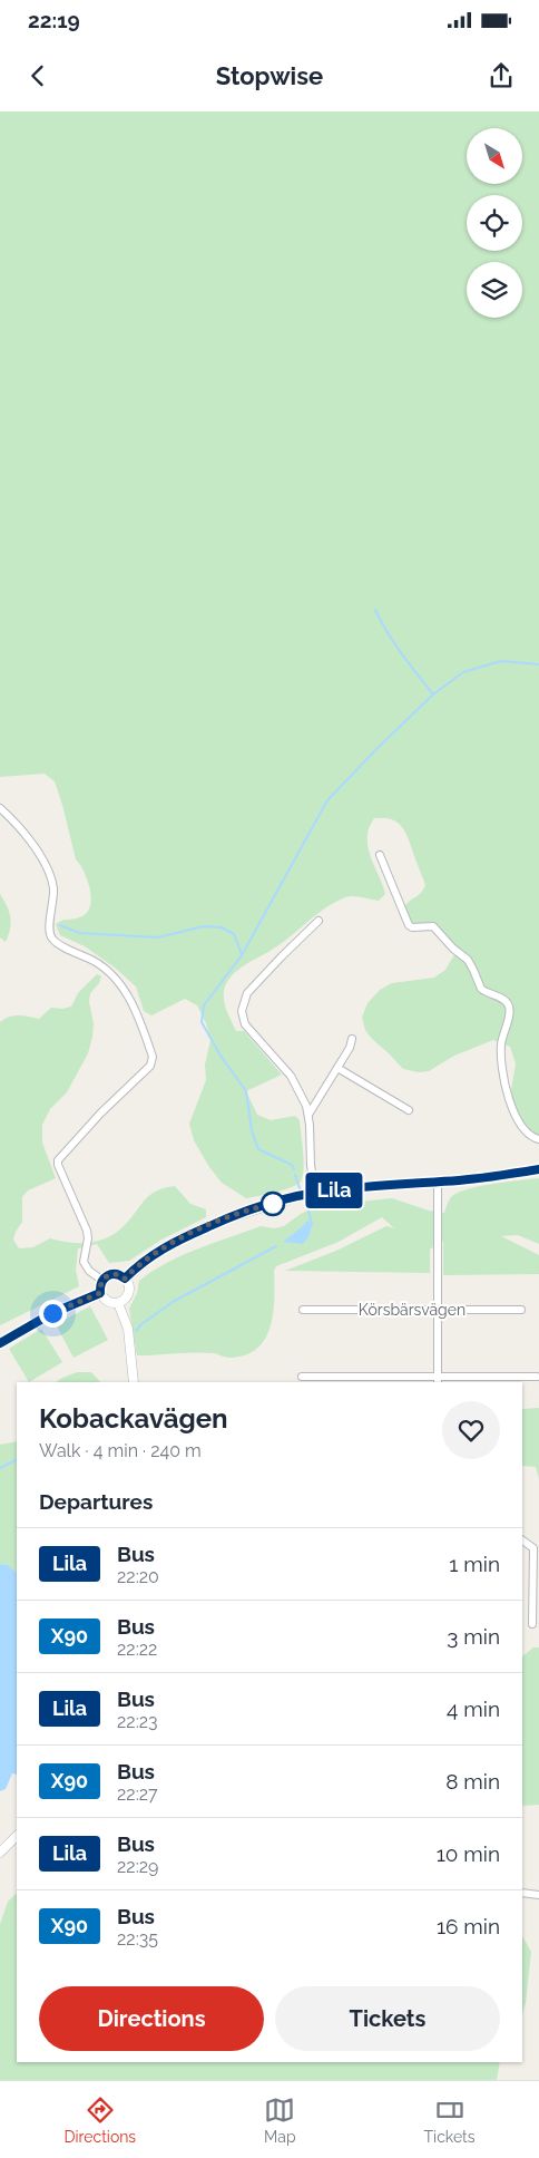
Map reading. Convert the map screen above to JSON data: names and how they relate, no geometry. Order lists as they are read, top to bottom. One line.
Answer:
{"streets":{"street":["Körsbärsvägen"]},"lines":["bus line Lila"],"north":"bottom right","page":{"status":"22:19","header":"Stopwise","on_map":"Lila","heading":[["Kobackavägen","Walk · 4 min · 240 m"],"Departures"],"list":[{"mark":"Lila","name":"Bus","note":"22:20","value":"1 min"},{"mark":"X90","name":"Bus","note":"22:22","value":"3 min"},{"mark":"Lila","name":"Bus","note":"22:23","value":"4 min"},{"mark":"X90","name":"Bus","note":"22:27","value":"8 min"},{"mark":"Lila","name":"Bus","note":"22:29","value":"10 min"},{"mark":"X90","name":"Bus","note":"22:35","value":"16 min"}],"buttons":["Directions","Tickets"],"tabs":["Directions","Map","Tickets"]}}
